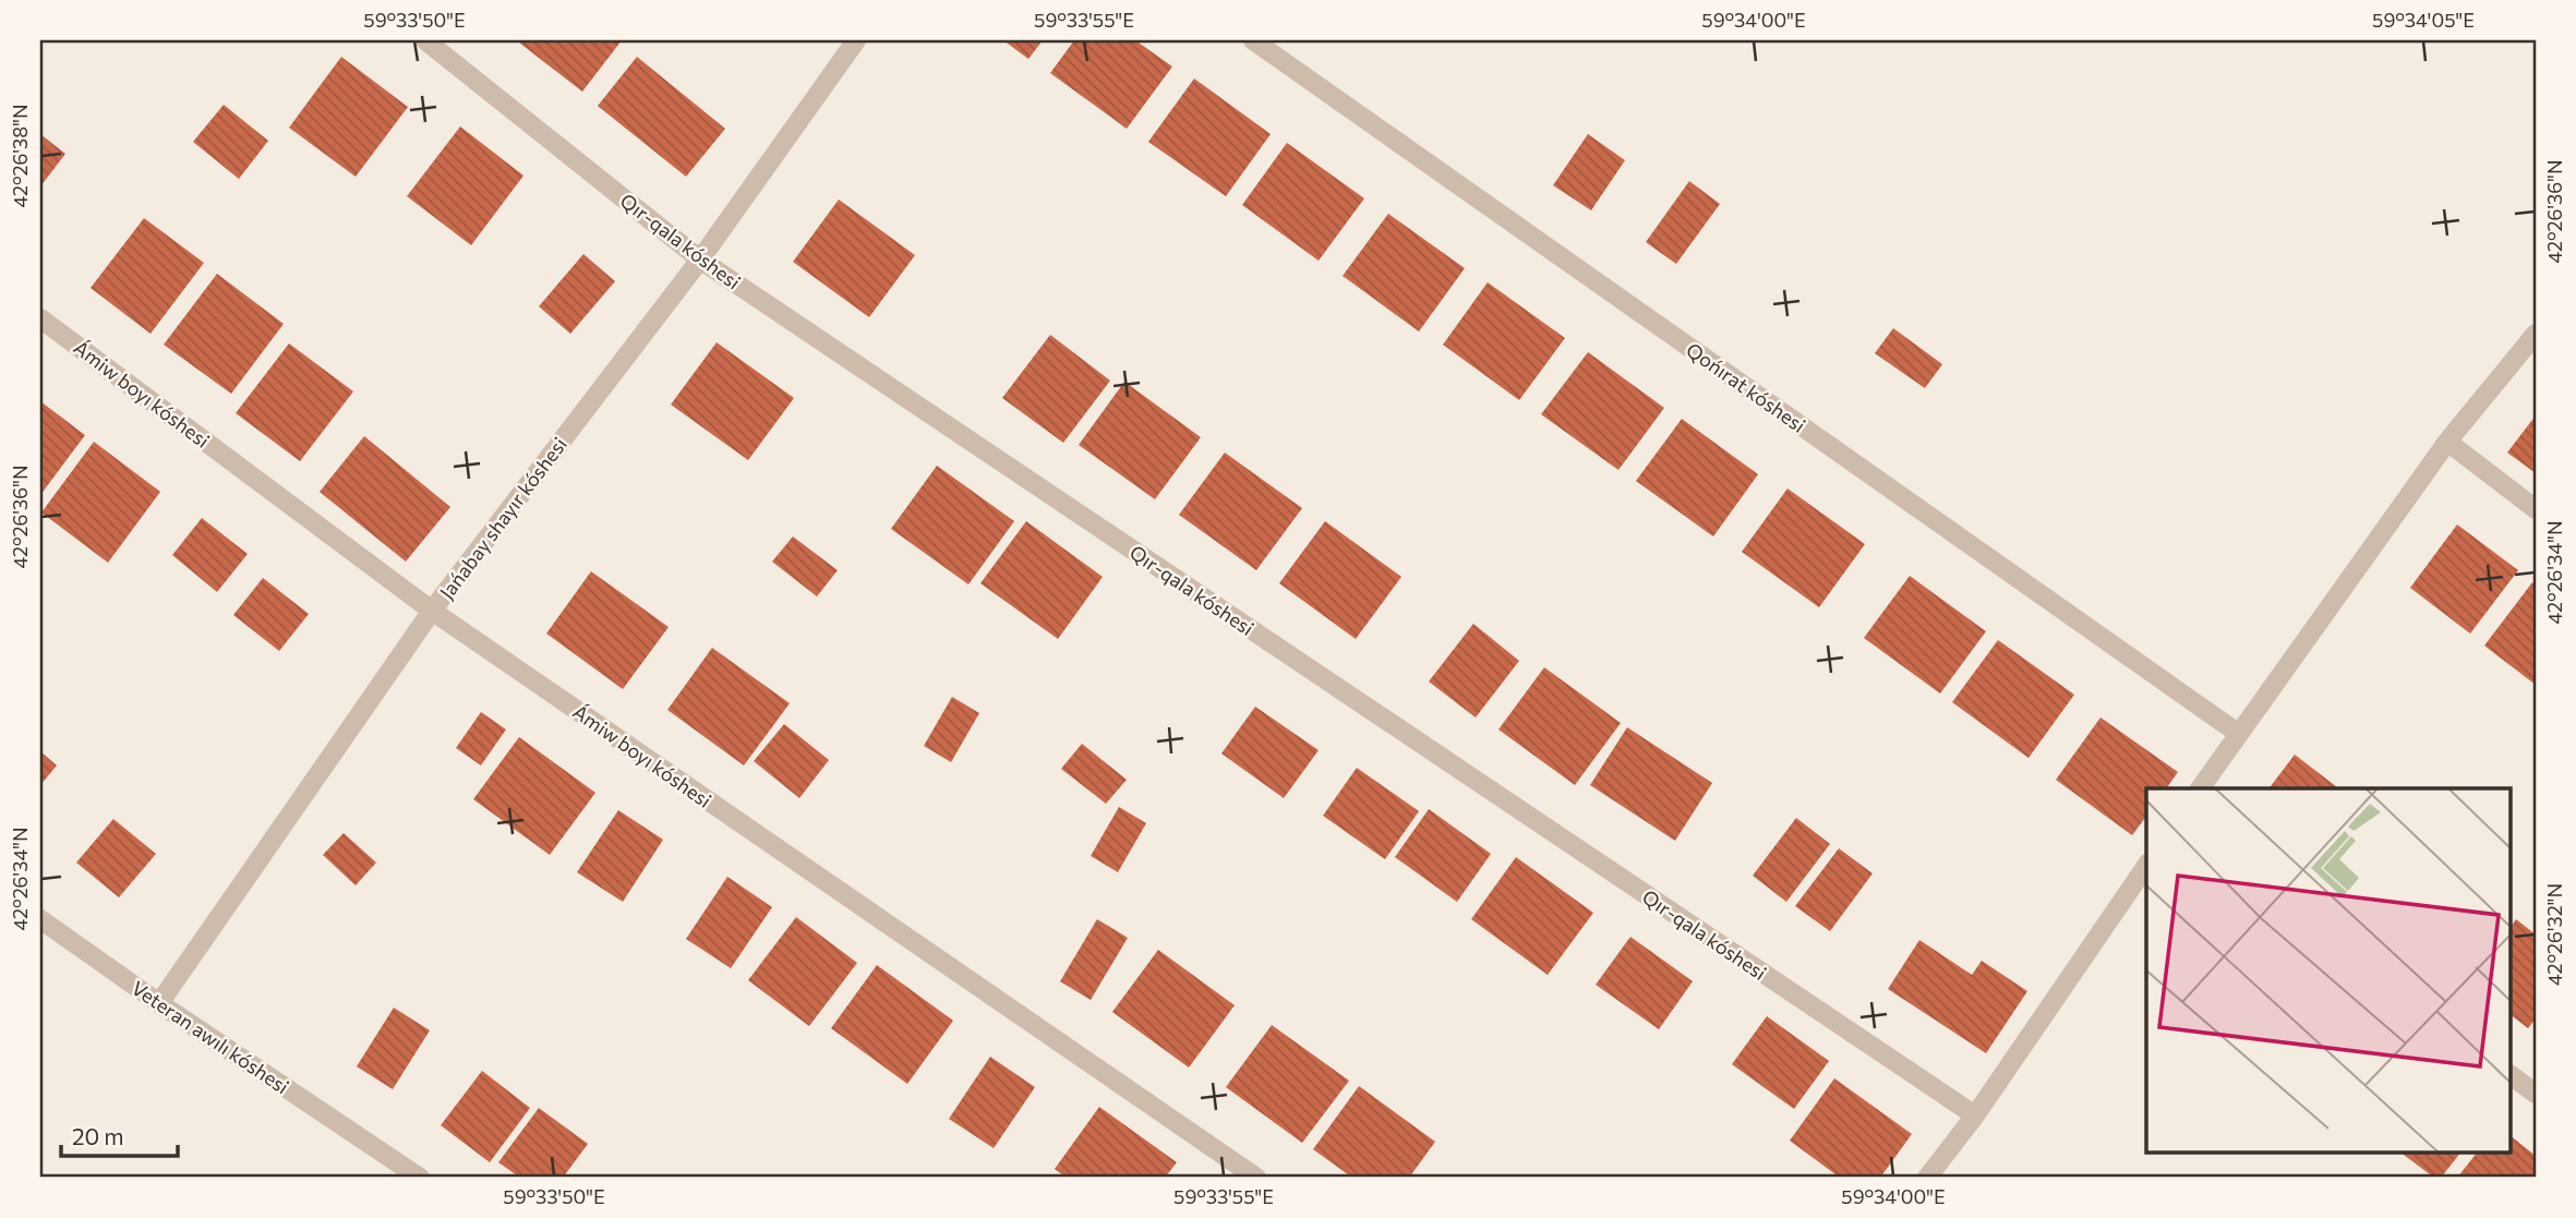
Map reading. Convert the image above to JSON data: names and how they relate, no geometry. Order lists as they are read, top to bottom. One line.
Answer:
{"streets":{"street":["Qır-qala kóshesi","Qońırat kóshesi","Ámiw boyı kóshesi","Jańabay shayır kóshesi","Veteran awılı kóshesi"]},"crossings":[["Qır-qala kóshesi","Jańabay shayır kóshesi"],["Ámiw boyı kóshesi","Jańabay shayır kóshesi"],["Jańabay shayır kóshesi","Veteran awılı kóshesi"]],"scale_bar":"20 m","coordinates":["59°33'50\"E","59°33'55\"E","59°34'00\"E","59°34'05\"E","42°26'38\"N","42°26'36\"N","42°26'34\"N","42°26'32\"N"]}
